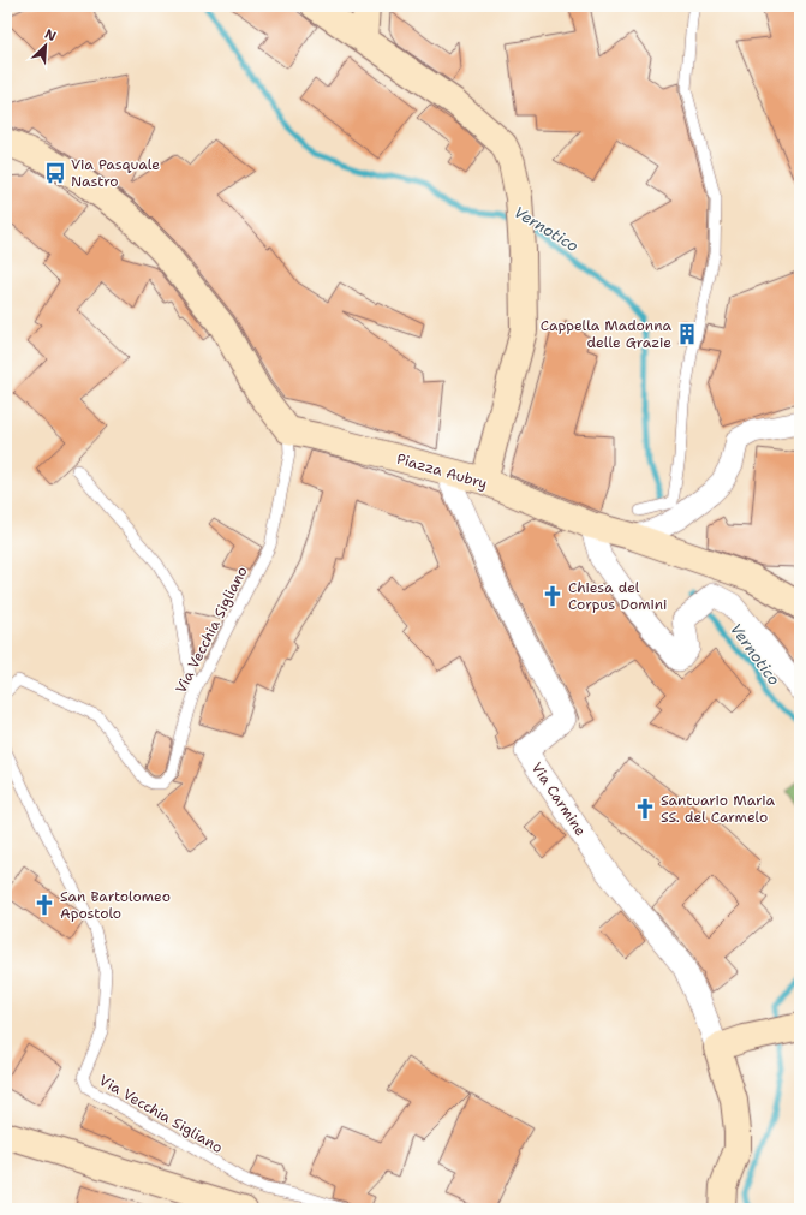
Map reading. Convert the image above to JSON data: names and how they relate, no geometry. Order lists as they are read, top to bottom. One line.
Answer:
{"streets":{"street":["Piazza Aubry","Via Carmine"],"lane":["Via Vecchia Sigliano"]},"crossings":[["Piazza Aubry","Via Vecchia Sigliano"],["Piazza Aubry","Via Carmine"]],"water":["Vernotico"],"places":{"bus stop":["Via Pasquale Nastro"],"building":["Cappella Madonna delle Grazie"],"church":["Chiesa del Corpus Domini","Santuario Maria SS. del Carmelo","San Bartolomeo Apostolo"]},"north":"top right"}
